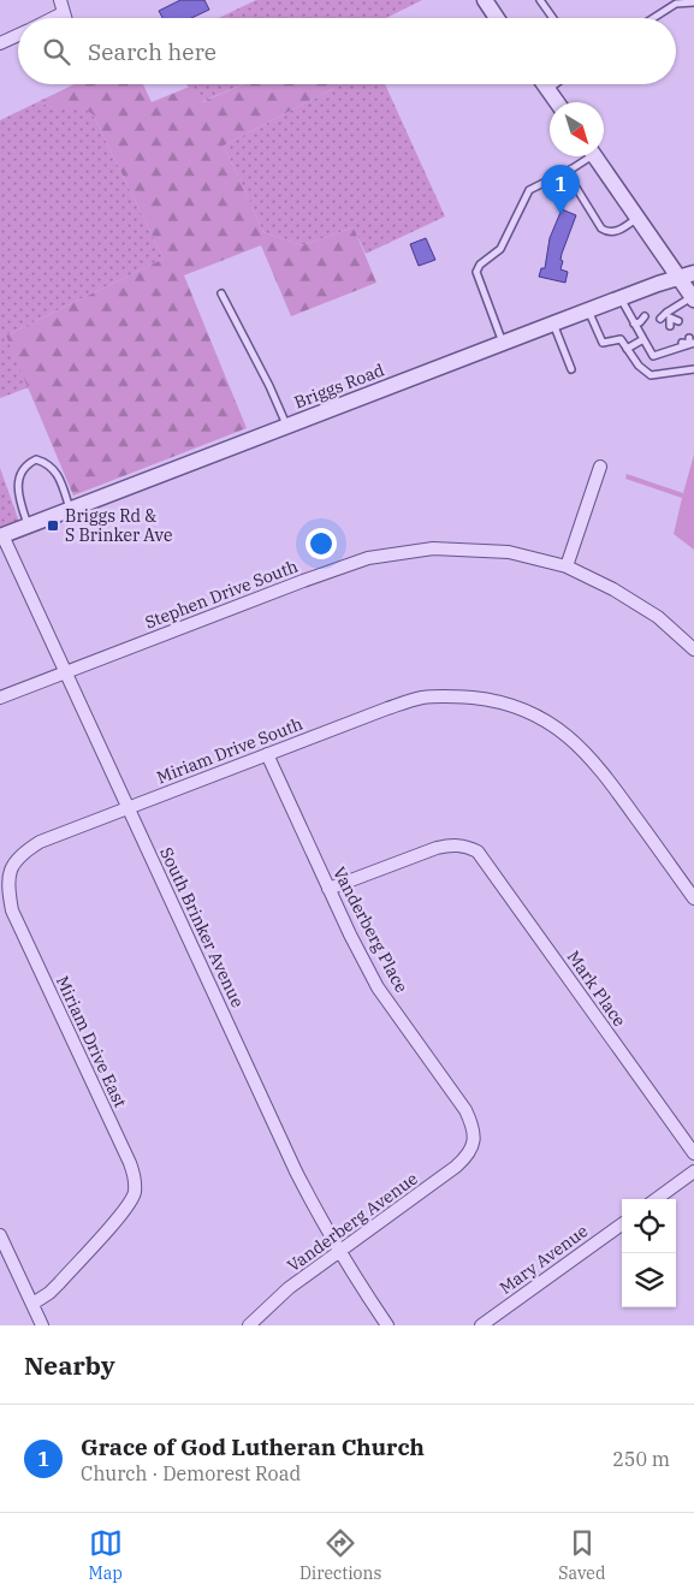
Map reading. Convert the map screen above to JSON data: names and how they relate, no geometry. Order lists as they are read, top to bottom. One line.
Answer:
{"streets":{"street":["Briggs Road","Stephen Drive South","Miriam Drive South","South Brinker Avenue","Vanderberg Place","Mark Place","Miriam Drive East","Vanderberg Avenue","Mary Avenue"]},"crossings":[["Briggs Road","South Brinker Avenue"],["Stephen Drive South","South Brinker Avenue"],["Miriam Drive South","South Brinker Avenue"],["Miriam Drive South","Vanderberg Place"],["Miriam Drive South","Miriam Drive East"],["South Brinker Avenue","Vanderberg Avenue"],["Vanderberg Place","Mark Place"],["Vanderberg Place","Vanderberg Avenue"]],"places":{"transit":["Briggs Rd & S Brinker Ave"]},"north":"bottom right","page":{"search":"Search here","pins":"1","heading":"Nearby","list":[{"mark":"1","name":"Grace of God Lutheran Church","note":"Church · Demorest Road","value":"250 m"}],"nav":["Map","Directions","Saved"]}}
